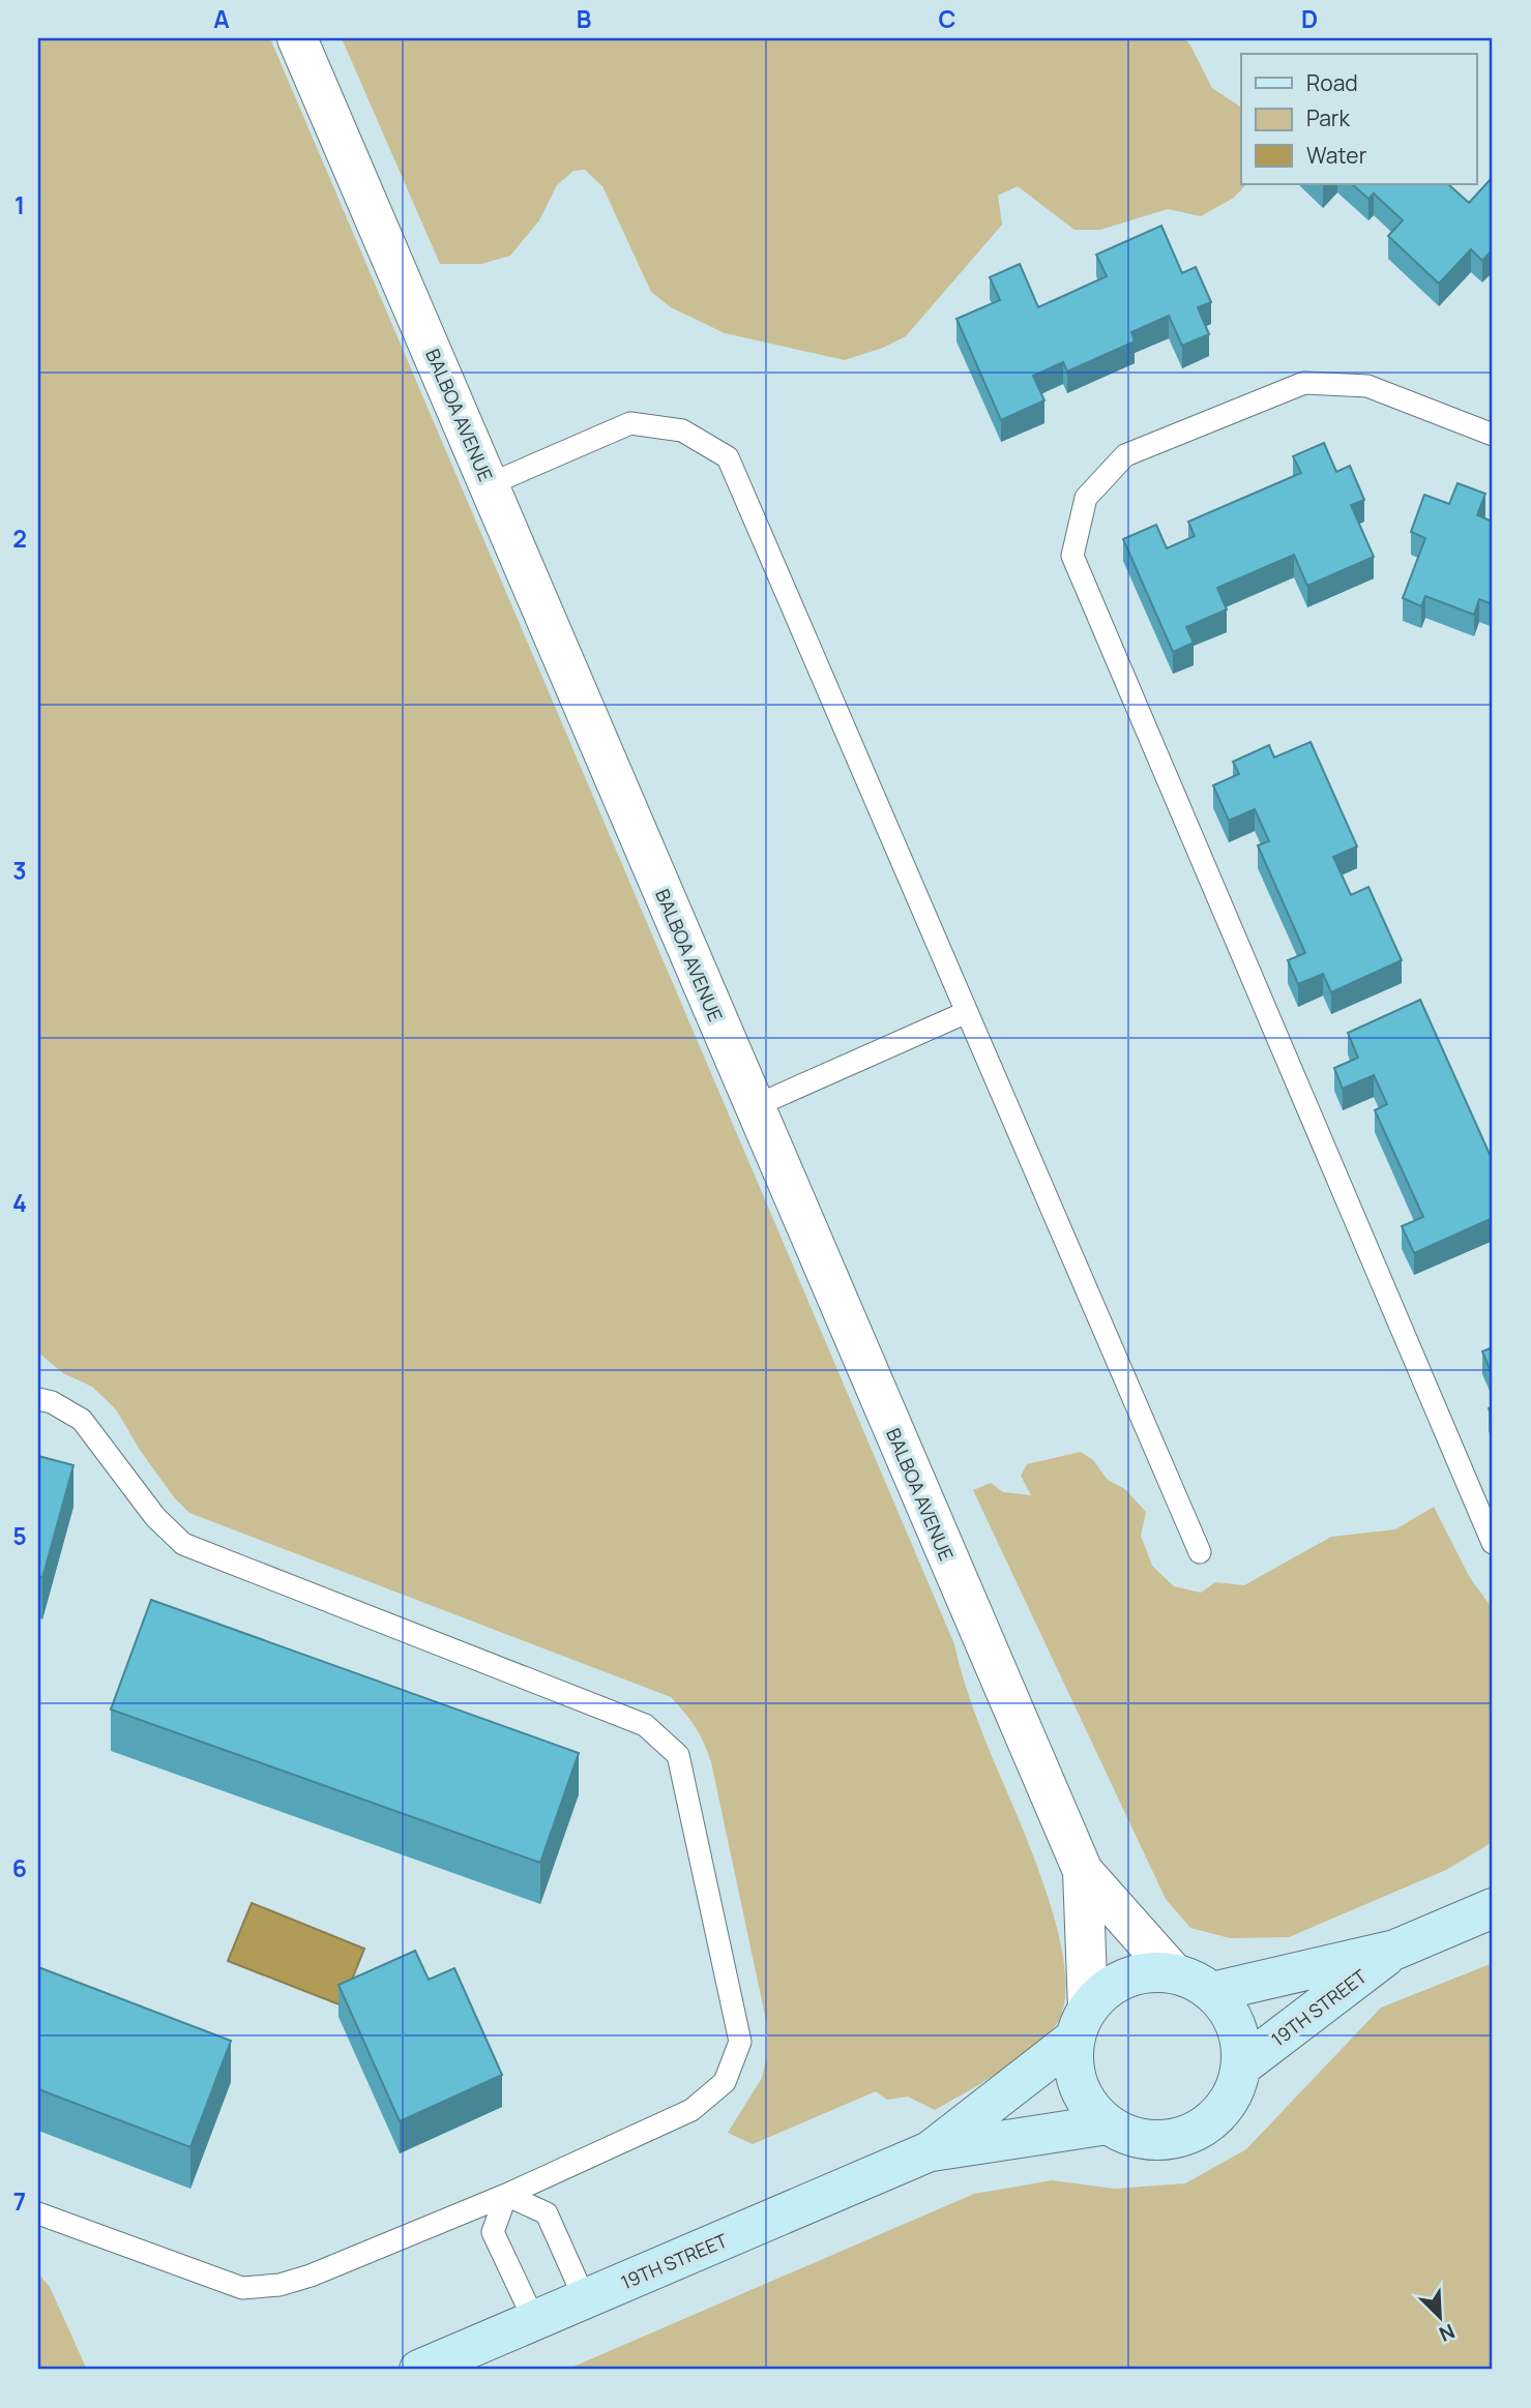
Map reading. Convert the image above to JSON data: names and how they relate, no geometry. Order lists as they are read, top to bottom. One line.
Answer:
{"streets":{"main road":["19TH STREET"],"street":["BALBOA AVENUE"]},"crossings":[["BALBOA AVENUE","19TH STREET"]],"legend":["Road","Park","Water"],"north":"bottom right","grid":{"columns":["A","B","C","D"],"rows":["1","2","3","4","5","6","7"]}}
